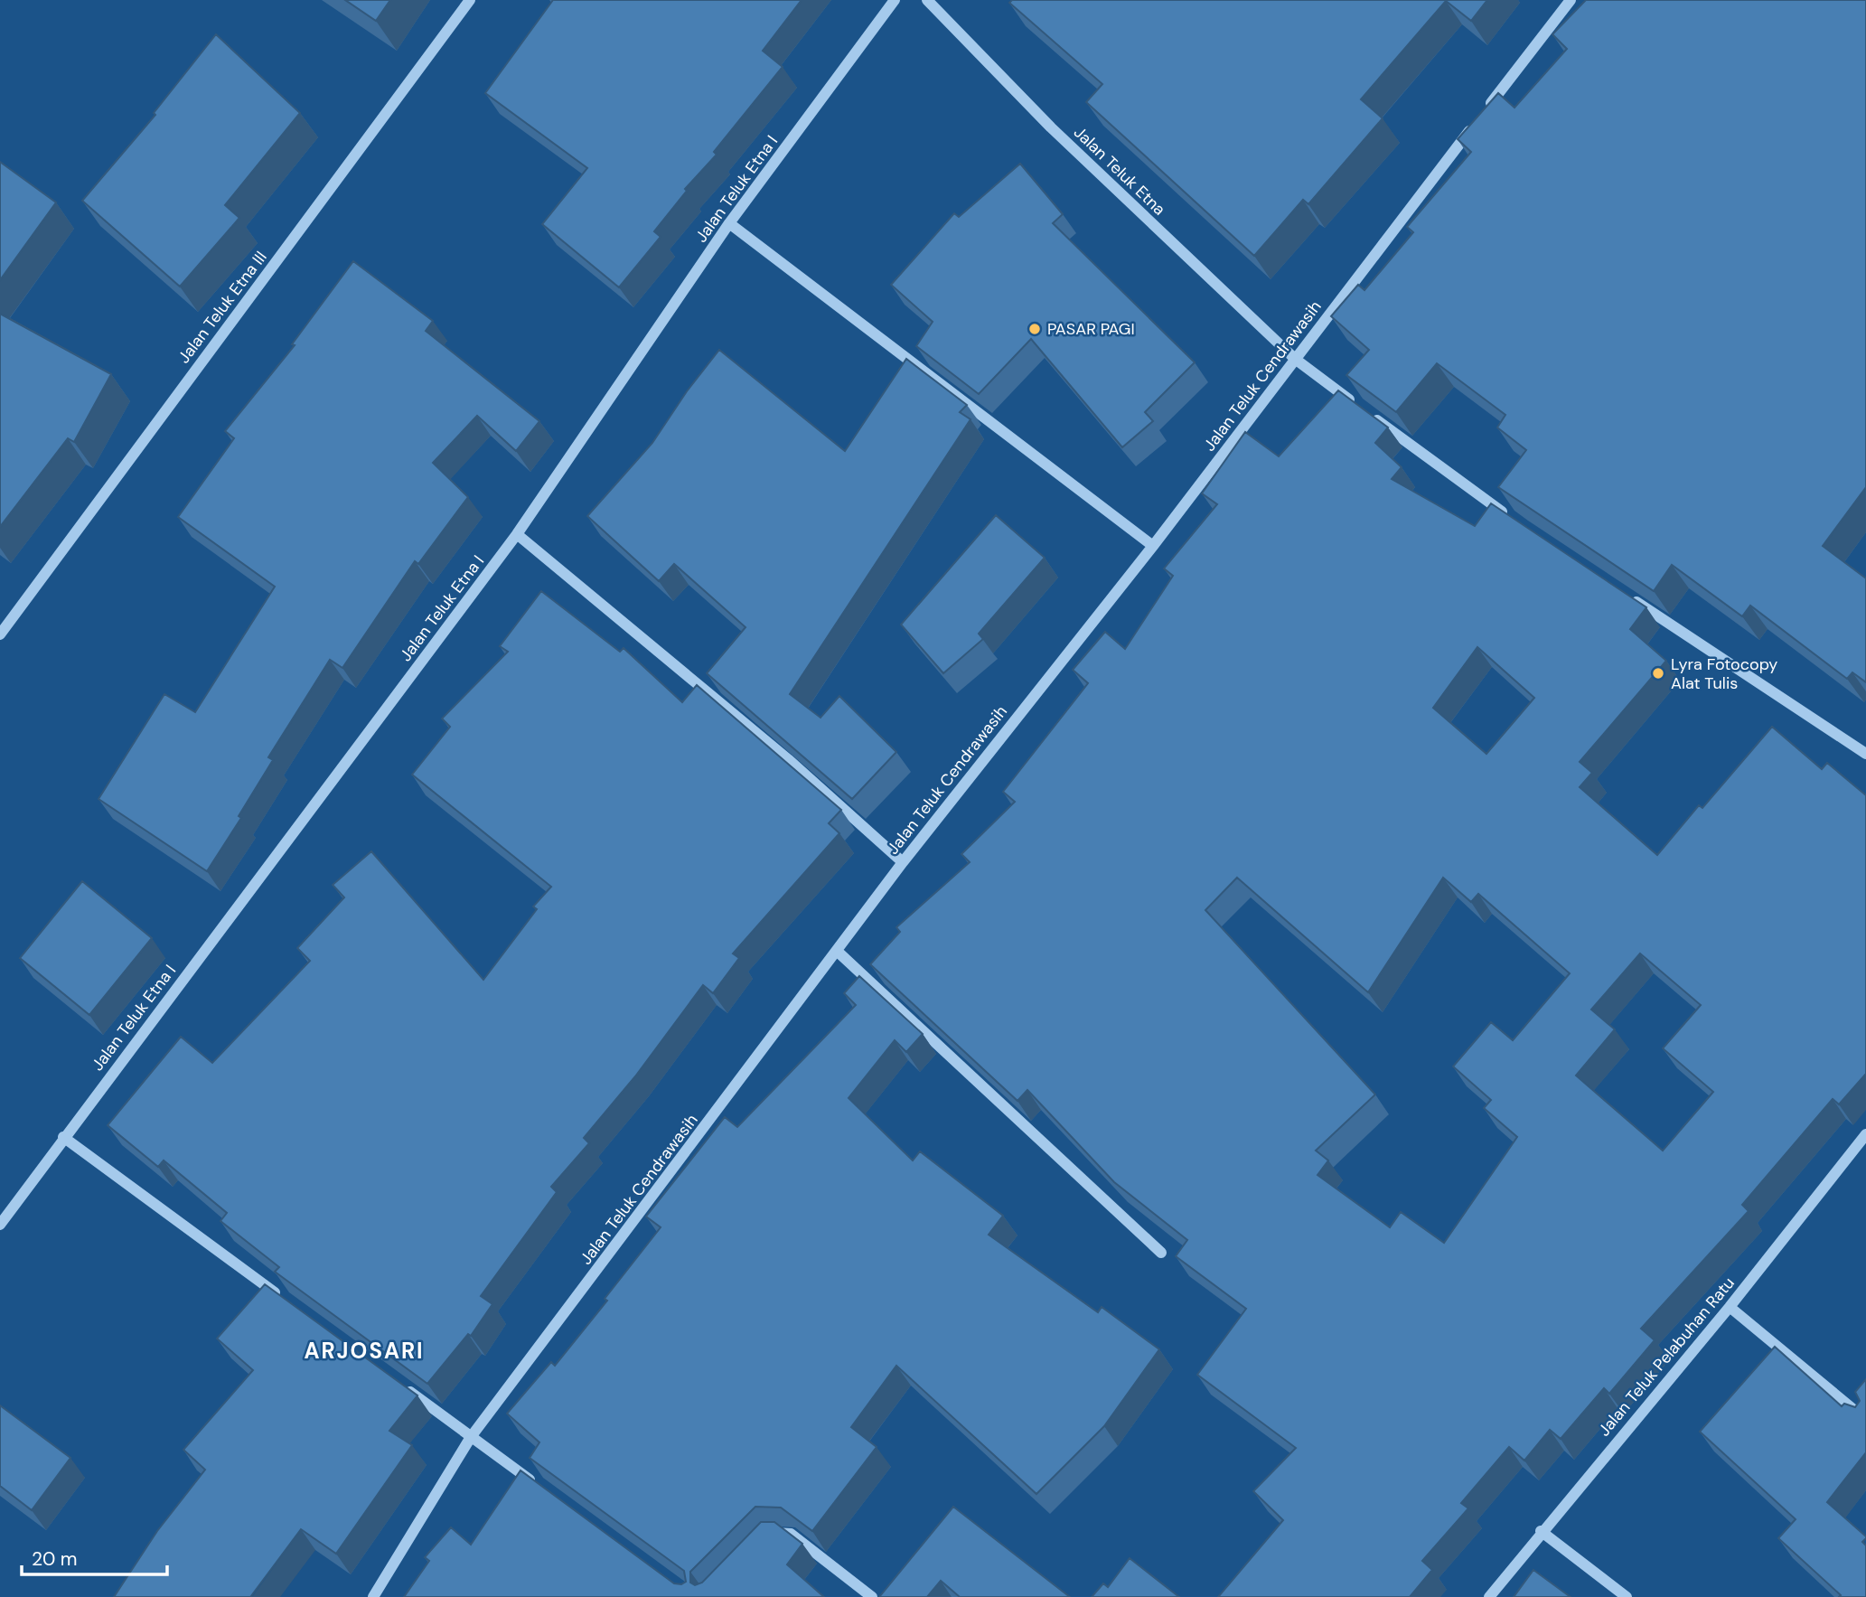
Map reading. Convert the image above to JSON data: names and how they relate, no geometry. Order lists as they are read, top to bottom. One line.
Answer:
{"streets":{"street":["Jalan Teluk Etna","Jalan Teluk Etna I","Jalan Teluk Etna III","Jalan Teluk Cendrawasih","Jalan Teluk Pelabuhan Ratu"]},"crossings":[["Jalan Teluk Etna","Jalan Teluk Cendrawasih"]],"districts":["ARJOSARI"],"places":["PASAR PAGI","Lyra Fotocopy Alat Tulis"],"scale_bar":"20 m"}
